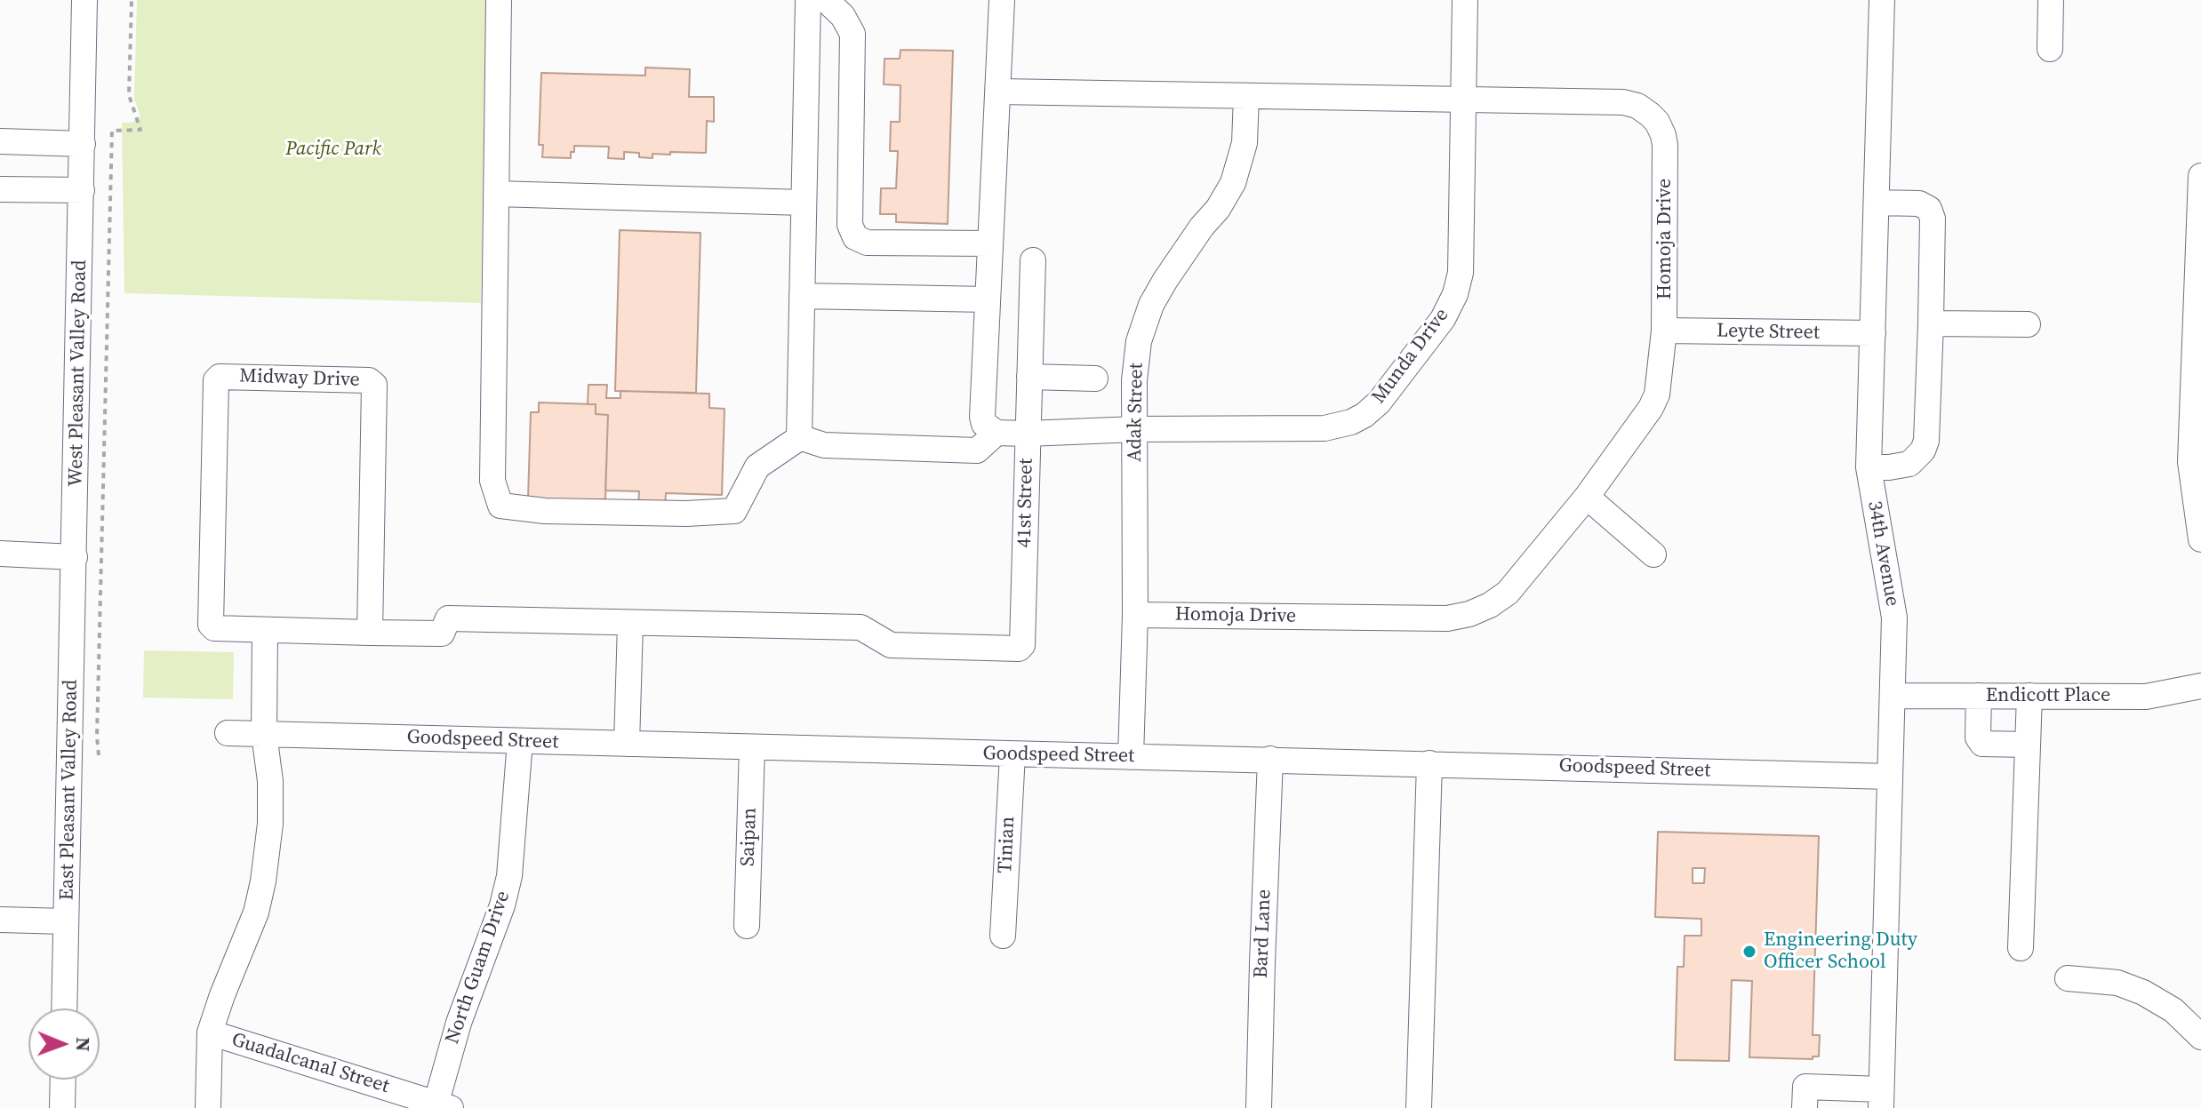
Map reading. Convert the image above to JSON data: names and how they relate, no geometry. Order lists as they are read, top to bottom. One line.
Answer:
{"streets":{"street":["Homoja Drive","Leyte Street","Munda Drive","West Pleasant Valley Road","Midway Drive","Adak Street","41st Street","34th Avenue","Endicott Place","Goodspeed Street","East Pleasant Valley Road","Saipan","Tinian","Bard Lane","North Guam Drive","Guadalcanal Street"]},"crossings":[["Homoja Drive","Leyte Street"],["Homoja Drive","Munda Drive"],["Homoja Drive","Adak Street"],["Leyte Street","34th Avenue"],["Munda Drive","Adak Street"],["Munda Drive","41st Street"],["West Pleasant Valley Road","East Pleasant Valley Road"],["Adak Street","Goodspeed Street"],["34th Avenue","Endicott Place"],["34th Avenue","Goodspeed Street"],["Goodspeed Street","Saipan"],["Goodspeed Street","Tinian"],["Goodspeed Street","Bard Lane"],["Goodspeed Street","North Guam Drive"],["North Guam Drive","Guadalcanal Street"]],"parks":["Pacific Park"],"places":["Engineering Duty Officer School"],"north":"right"}
